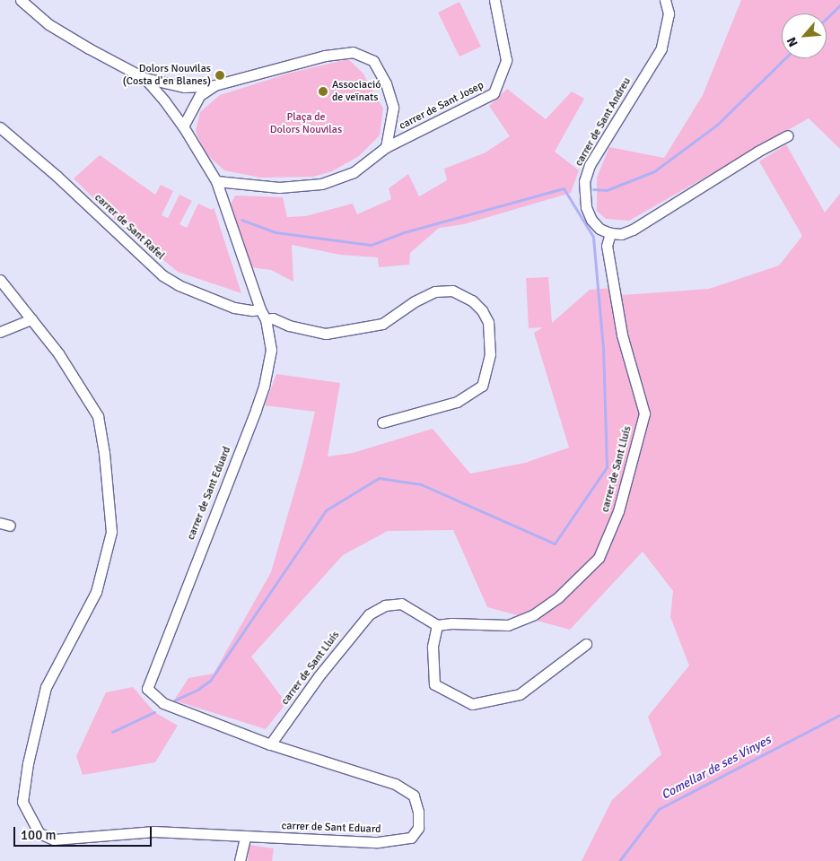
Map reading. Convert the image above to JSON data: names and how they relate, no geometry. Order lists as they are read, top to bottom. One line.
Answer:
{"streets":{"street":["carrer de Sant Josep","carrer de Sant Andreu","carrer de Sant Rafel","carrer de Sant Lluís","carrer de Sant Eduard"]},"crossings":[["carrer de Sant Andreu","carrer de Sant Lluís"],["carrer de Sant Rafel","carrer de Sant Eduard"],["carrer de Sant Lluís","carrer de Sant Eduard"]],"water":["Comellar de ses Vinyes"],"parks":["Plaça de Dolors Nouvilas"],"places":["Dolors Nouvilas (Costa d'en Blanes)","Associació de veïnats"],"scale_bar":"100 m","north":"bottom left"}
